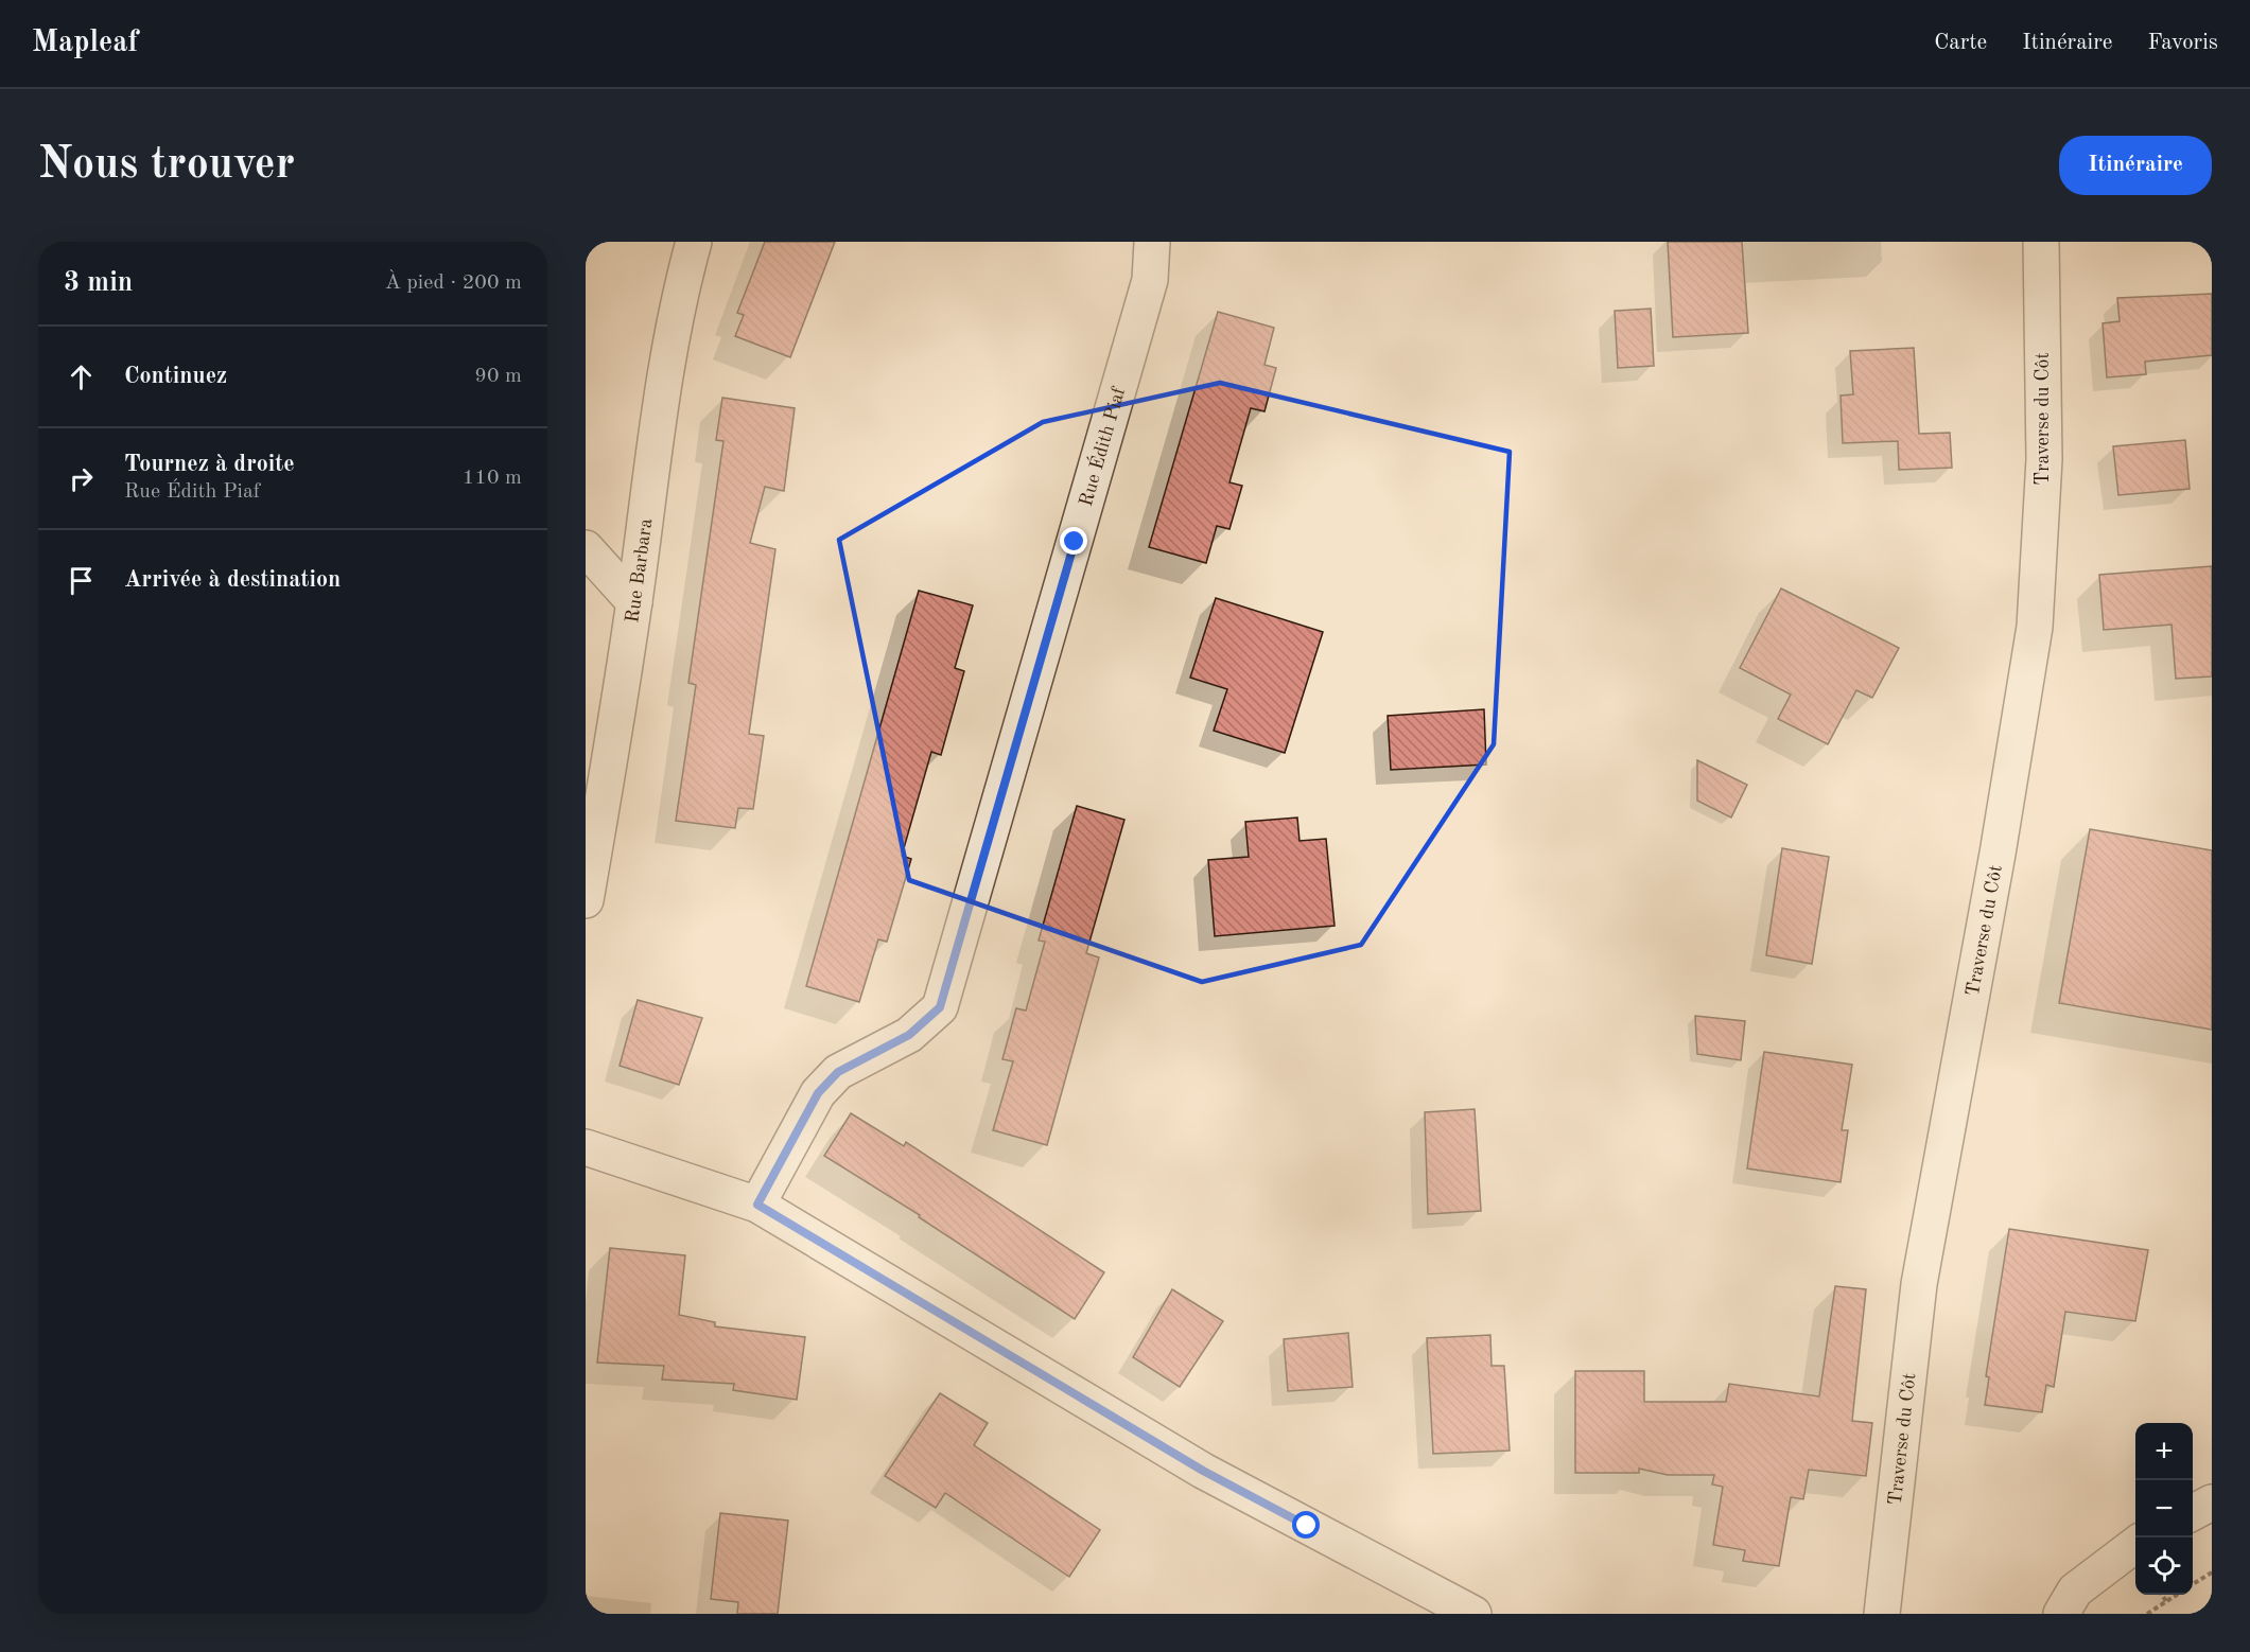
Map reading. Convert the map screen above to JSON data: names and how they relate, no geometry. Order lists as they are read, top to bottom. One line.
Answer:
{"streets":{"street":["Traverse du Côt","Rue Édith Piaf","Rue Barbara"]},"page":{"header":"Mapleaf","nav":["Carte","Itinéraire","Favoris"],"buttons":"Itinéraire","title":"Nous trouver","heading":["3 min","À pied · 200 m"],"list":[["Continuez","90 m"],["Tournez à droite","Rue Édith Piaf","110 m"],"Arrivée à destination"],"map_buttons":["+","−"]}}
